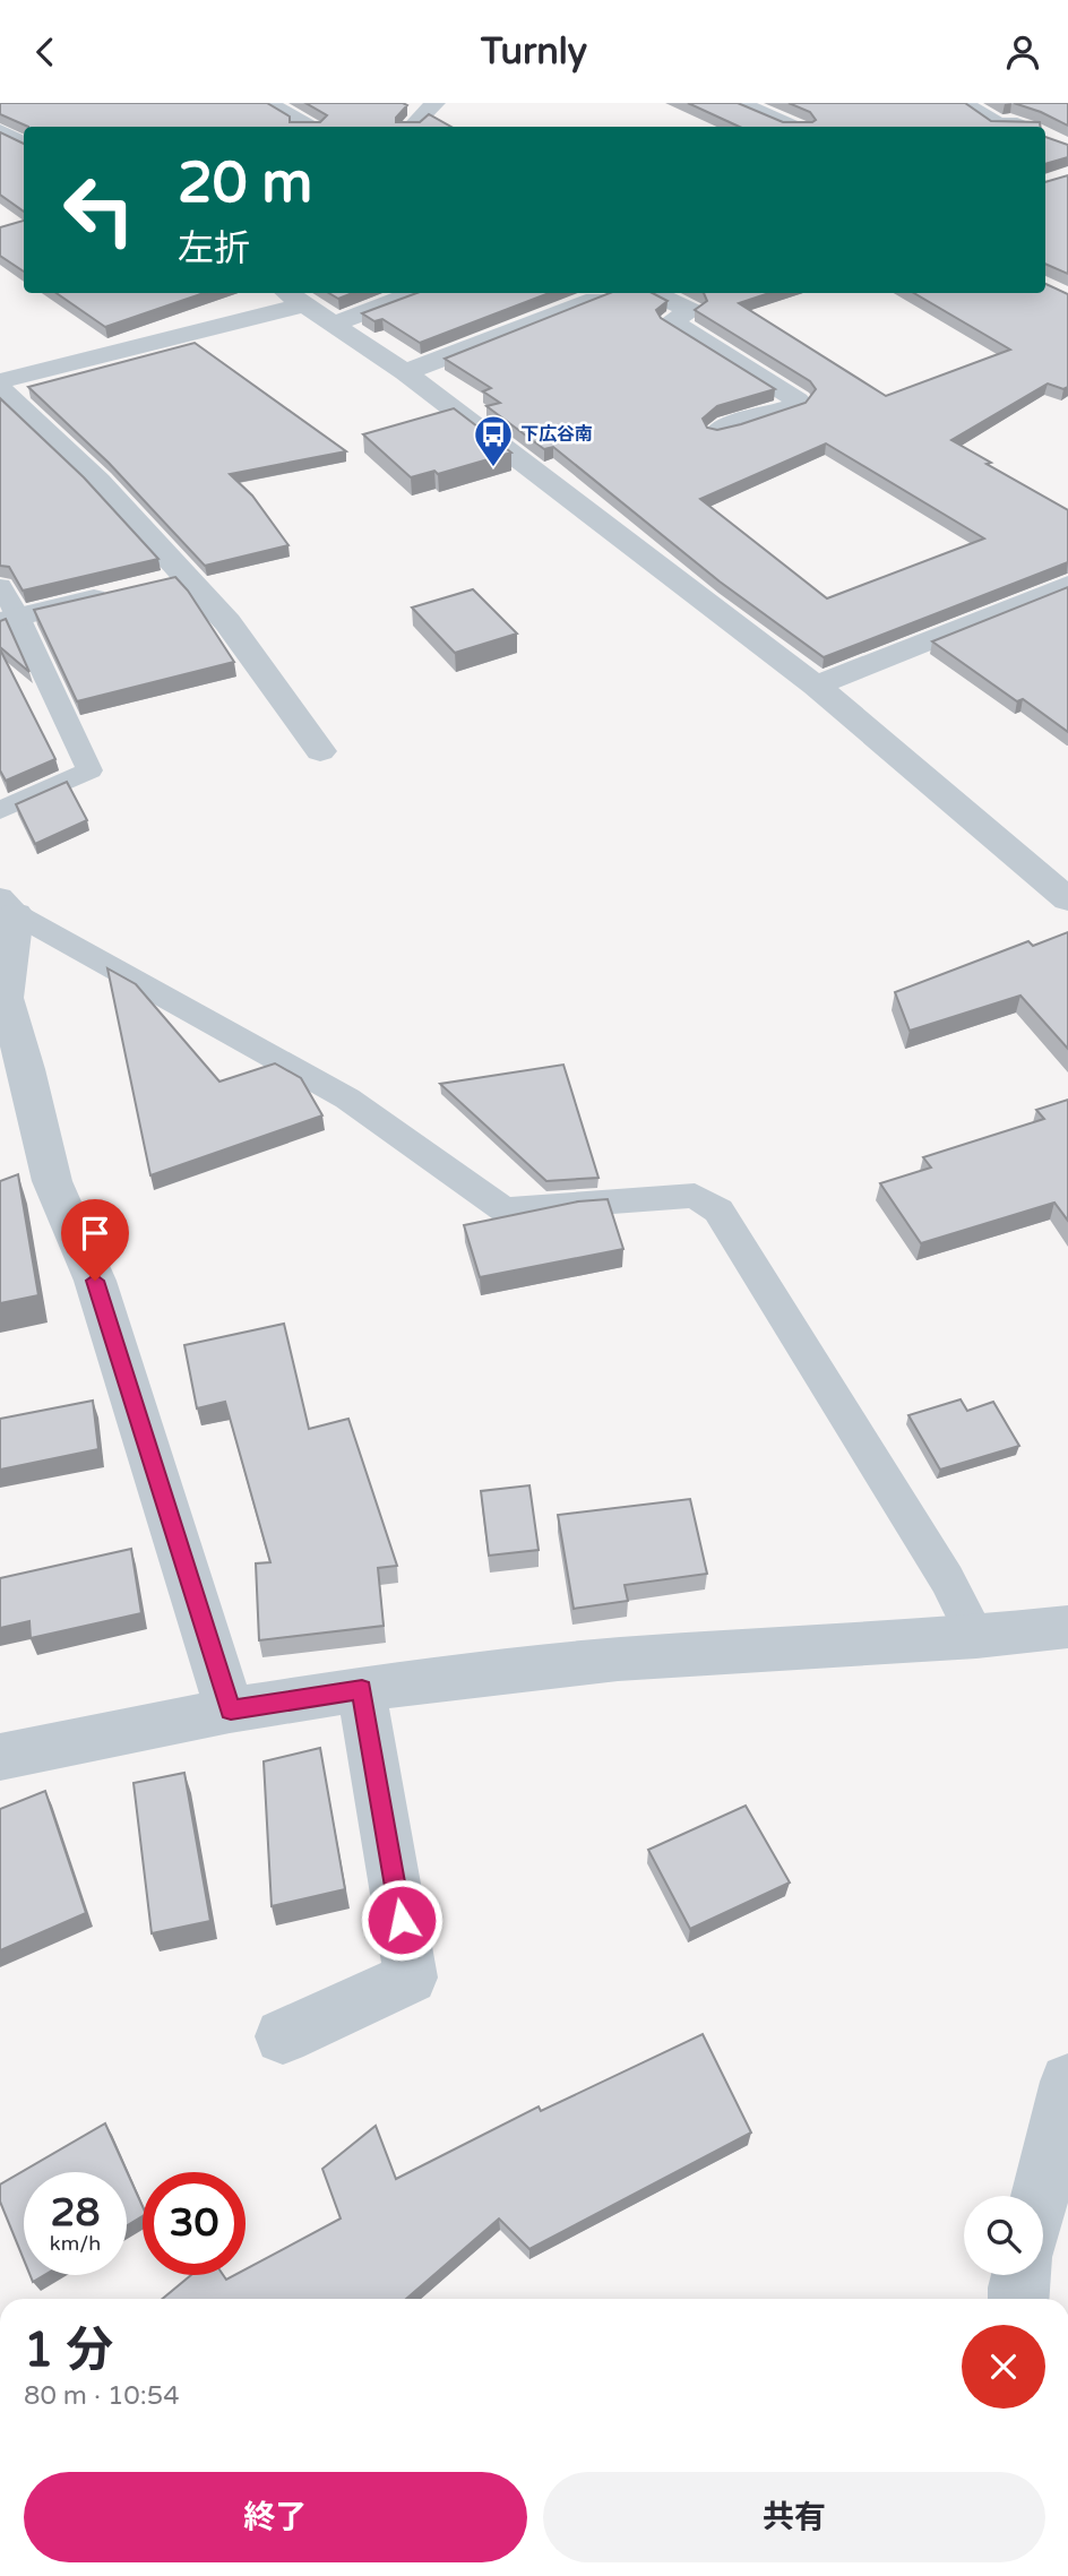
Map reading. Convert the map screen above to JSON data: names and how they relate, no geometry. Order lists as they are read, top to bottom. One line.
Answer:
{"places":{"bus stop":["下広谷南"]},"page":{"header":"Turnly","turn":["20 m","左折"],"speed":"28 km/h","limit":"30","heading":["1 分","80 m · 10:54"],"buttons":["終了","共有"]}}
